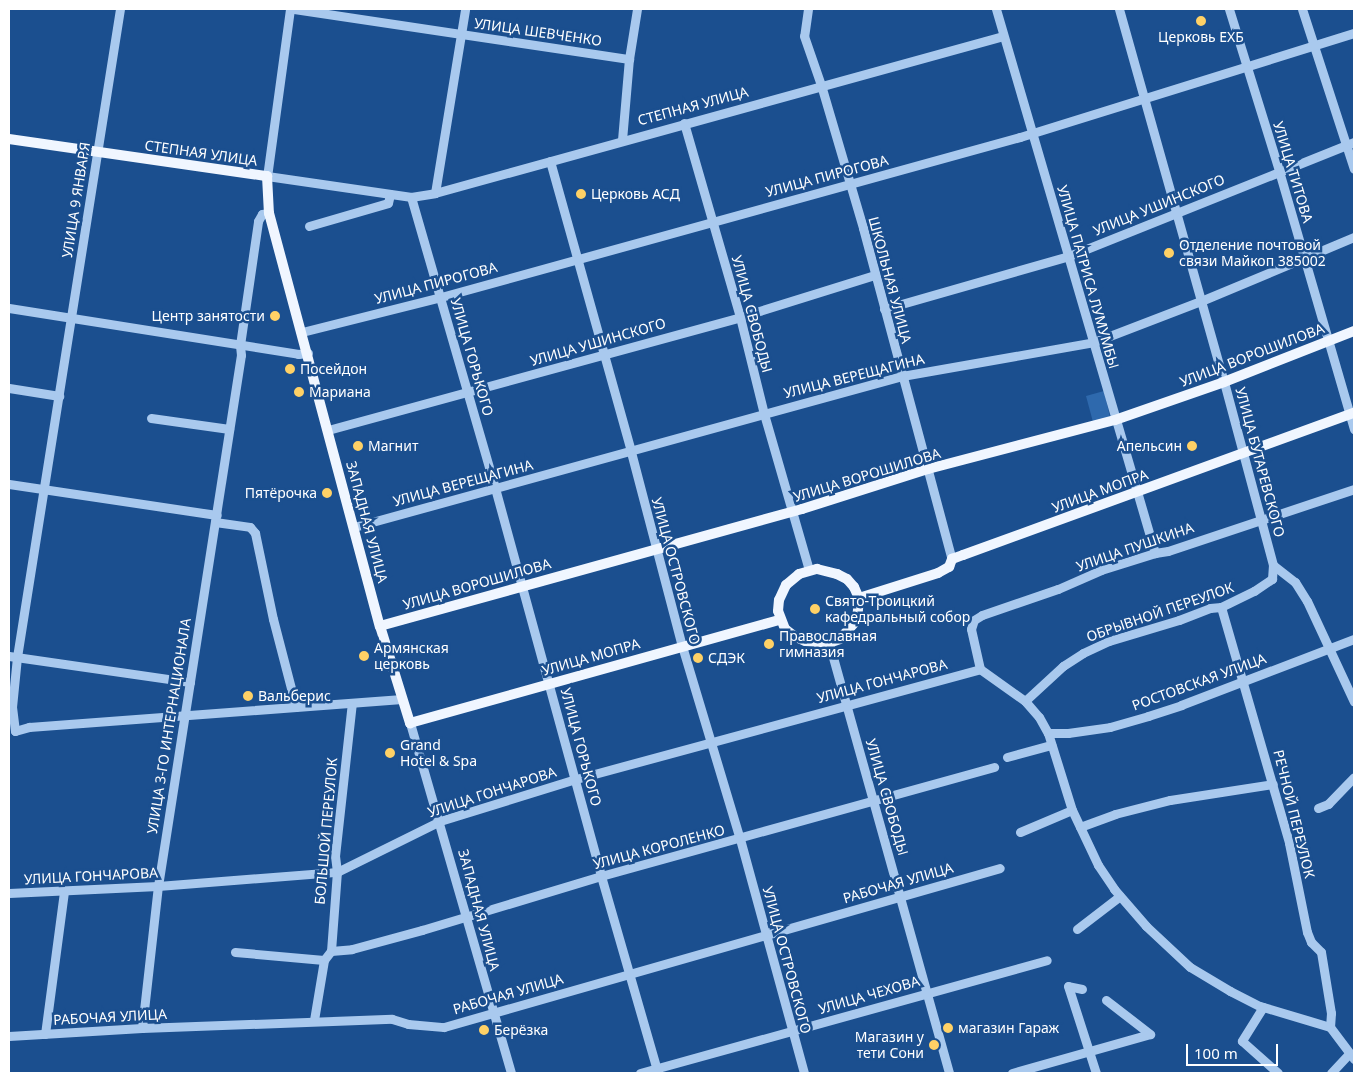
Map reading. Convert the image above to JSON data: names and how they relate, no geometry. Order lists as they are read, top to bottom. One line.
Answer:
{"streets":{"main road":["СТЕПНАЯ УЛИЦА","УЛИЦА ВОРОШИЛОВА","УЛИЦА МОПРА","ЗАПАДНАЯ УЛИЦА"],"street":["УЛИЦА ШЕВЧЕНКО","УЛИЦА ТИТОВА","УЛИЦА ПИРОГОВА","УЛИЦА 9 ЯНВАРЯ","УЛИЦА УШИНСКОГО","УЛИЦА ПАТРИСА ЛУМУМБЫ","ШКОЛЬНАЯ УЛИЦА","УЛИЦА СВОБОДЫ","УЛИЦА ГОРЬКОГО","УЛИЦА ВЕРЕЩАГИНА","УЛИЦА БУТАРЕВСКОГО","УЛИЦА ПУШКИНА","УЛИЦА ОСТРОВСКОГО","ОБРЫВНОЙ ПЕРЕУЛОК","УЛИЦА ГОНЧАРОВА","РОСТОВСКАЯ УЛИЦА","УЛИЦА 3-ГО ИНТЕРНАЦИОНАЛА","РЕЧНОЙ ПЕРЕУЛОК","БОЛЬШОЙ ПЕРЕУЛОК","УЛИЦА КОРОЛЕНКО","РАБОЧАЯ УЛИЦА","УЛИЦА ЧЕХОВА"]},"crossings":[["СТЕПНАЯ УЛИЦА","УЛИЦА 9 ЯНВАРЯ"],["СТЕПНАЯ УЛИЦА","УЛИЦА ПАТРИСА ЛУМУМБЫ"],["СТЕПНАЯ УЛИЦА","ШКОЛЬНАЯ УЛИЦА"],["СТЕПНАЯ УЛИЦА","УЛИЦА СВОБОДЫ"],["СТЕПНАЯ УЛИЦА","УЛИЦА ГОРЬКОГО"],["СТЕПНАЯ УЛИЦА","ЗАПАДНАЯ УЛИЦА"],["СТЕПНАЯ УЛИЦА","УЛИЦА ОСТРОВСКОГО"],["УЛИЦА ТИТОВА","УЛИЦА ПИРОГОВА"],["УЛИЦА ТИТОВА","УЛИЦА УШИНСКОГО"],["УЛИЦА ТИТОВА","УЛИЦА ВОРОШИЛОВА"],["УЛИЦА ТИТОВА","УЛИЦА ВЕРЕЩАГИНА"],["УЛИЦА ТИТОВА","УЛИЦА МОПРА"],["УЛИЦА ПИРОГОВА","УЛИЦА ПАТРИСА ЛУМУМБЫ"],["УЛИЦА ПИРОГОВА","ШКОЛЬНАЯ УЛИЦА"],["УЛИЦА ПИРОГОВА","УЛИЦА СВОБОДЫ"],["УЛИЦА ПИРОГОВА","УЛИЦА ГОРЬКОГО"],["УЛИЦА ПИРОГОВА","УЛИЦА БУТАРЕВСКОГО"],["УЛИЦА ПИРОГОВА","ЗАПАДНАЯ УЛИЦА"],["УЛИЦА ПИРОГОВА","УЛИЦА ОСТРОВСКОГО"],["УЛИЦА УШИНСКОГО","УЛИЦА ПАТРИСА ЛУМУМБЫ"],["УЛИЦА УШИНСКОГО","ШКОЛЬНАЯ УЛИЦА"],["УЛИЦА УШИНСКОГО","УЛИЦА СВОБОДЫ"],["УЛИЦА УШИНСКОГО","УЛИЦА ГОРЬКОГО"],["УЛИЦА УШИНСКОГО","УЛИЦА БУТАРЕВСКОГО"],["УЛИЦА УШИНСКОГО","ЗАПАДНАЯ УЛИЦА"],["УЛИЦА УШИНСКОГО","УЛИЦА ОСТРОВСКОГО"],["УЛИЦА ПАТРИСА ЛУМУМБЫ","УЛИЦА ВОРОШИЛОВА"],["УЛИЦА ПАТРИСА ЛУМУМБЫ","УЛИЦА ВЕРЕЩАГИНА"],["УЛИЦА ПАТРИСА ЛУМУМБЫ","УЛИЦА МОПРА"],["УЛИЦА ПАТРИСА ЛУМУМБЫ","УЛИЦА ПУШКИНА"],["ШКОЛЬНАЯ УЛИЦА","УЛИЦА ВОРОШИЛОВА"],["ШКОЛЬНАЯ УЛИЦА","УЛИЦА ВЕРЕЩАГИНА"],["ШКОЛЬНАЯ УЛИЦА","УЛИЦА МОПРА"],["УЛИЦА СВОБОДЫ","УЛИЦА ВОРОШИЛОВА"],["УЛИЦА СВОБОДЫ","УЛИЦА ВЕРЕЩАГИНА"],["УЛИЦА СВОБОДЫ","УЛИЦА МОПРА"],["УЛИЦА СВОБОДЫ","УЛИЦА ГОНЧАРОВА"],["УЛИЦА СВОБОДЫ","УЛИЦА КОРОЛЕНКО"],["УЛИЦА СВОБОДЫ","РАБОЧАЯ УЛИЦА"],["УЛИЦА СВОБОДЫ","УЛИЦА ЧЕХОВА"],["УЛИЦА ВОРОШИЛОВА","УЛИЦА ГОРЬКОГО"],["УЛИЦА ВОРОШИЛОВА","УЛИЦА БУТАРЕВСКОГО"],["УЛИЦА ВОРОШИЛОВА","ЗАПАДНАЯ УЛИЦА"],["УЛИЦА ВОРОШИЛОВА","УЛИЦА ОСТРОВСКОГО"],["УЛИЦА ГОРЬКОГО","УЛИЦА ВЕРЕЩАГИНА"],["УЛИЦА ГОРЬКОГО","УЛИЦА МОПРА"],["УЛИЦА ГОРЬКОГО","УЛИЦА ГОНЧАРОВА"],["УЛИЦА ГОРЬКОГО","УЛИЦА КОРОЛЕНКО"],["УЛИЦА ГОРЬКОГО","РАБОЧАЯ УЛИЦА"],["УЛИЦА ГОРЬКОГО","УЛИЦА ЧЕХОВА"],["УЛИЦА ВЕРЕЩАГИНА","УЛИЦА БУТАРЕВСКОГО"],["УЛИЦА ВЕРЕЩАГИНА","ЗАПАДНАЯ УЛИЦА"],["УЛИЦА ВЕРЕЩАГИНА","УЛИЦА ОСТРОВСКОГО"],["УЛИЦА БУТАРЕВСКОГО","УЛИЦА МОПРА"],["УЛИЦА БУТАРЕВСКОГО","УЛИЦА ПУШКИНА"],["УЛИЦА БУТАРЕВСКОГО","ОБРЫВНОЙ ПЕРЕУЛОК"],["УЛИЦА МОПРА","ЗАПАДНАЯ УЛИЦА"],["УЛИЦА МОПРА","УЛИЦА ОСТРОВСКОГО"],["ЗАПАДНАЯ УЛИЦА","УЛИЦА ГОНЧАРОВА"],["ЗАПАДНАЯ УЛИЦА","УЛИЦА 3-ГО ИНТЕРНАЦИОНАЛА"],["ЗАПАДНАЯ УЛИЦА","УЛИЦА КОРОЛЕНКО"],["ЗАПАДНАЯ УЛИЦА","РАБОЧАЯ УЛИЦА"],["УЛИЦА ПУШКИНА","УЛИЦА ГОНЧАРОВА"],["УЛИЦА ОСТРОВСКОГО","УЛИЦА ГОНЧАРОВА"],["УЛИЦА ОСТРОВСКОГО","УЛИЦА КОРОЛЕНКО"],["УЛИЦА ОСТРОВСКОГО","РАБОЧАЯ УЛИЦА"],["УЛИЦА ОСТРОВСКОГО","УЛИЦА ЧЕХОВА"],["ОБРЫВНОЙ ПЕРЕУЛОК","РЕЧНОЙ ПЕРЕУЛОК"],["УЛИЦА ГОНЧАРОВА","УЛИЦА 3-ГО ИНТЕРНАЦИОНАЛА"],["УЛИЦА ГОНЧАРОВА","БОЛЬШОЙ ПЕРЕУЛОК"],["РОСТОВСКАЯ УЛИЦА","РЕЧНОЙ ПЕРЕУЛОК"],["УЛИЦА 3-ГО ИНТЕРНАЦИОНАЛА","РАБОЧАЯ УЛИЦА"],["БОЛЬШОЙ ПЕРЕУЛОК","УЛИЦА КОРОЛЕНКО"]],"places":["Церковь ЕХБ","Церковь АСД","Отделение почтовой связи Майкоп 385002","Центр занятости","Посейдон","Мариана","Магнит","Апельсин","Пятёрочка","Свято-Троицкий кафедральный собор","Православная гимназия","Армянская церковь","СДЭК","Вальберис","Grand Hotel & Spa","магазин Гараж","Берёзка","Магазин у тети Сони"],"scale_bar":"100 m"}
